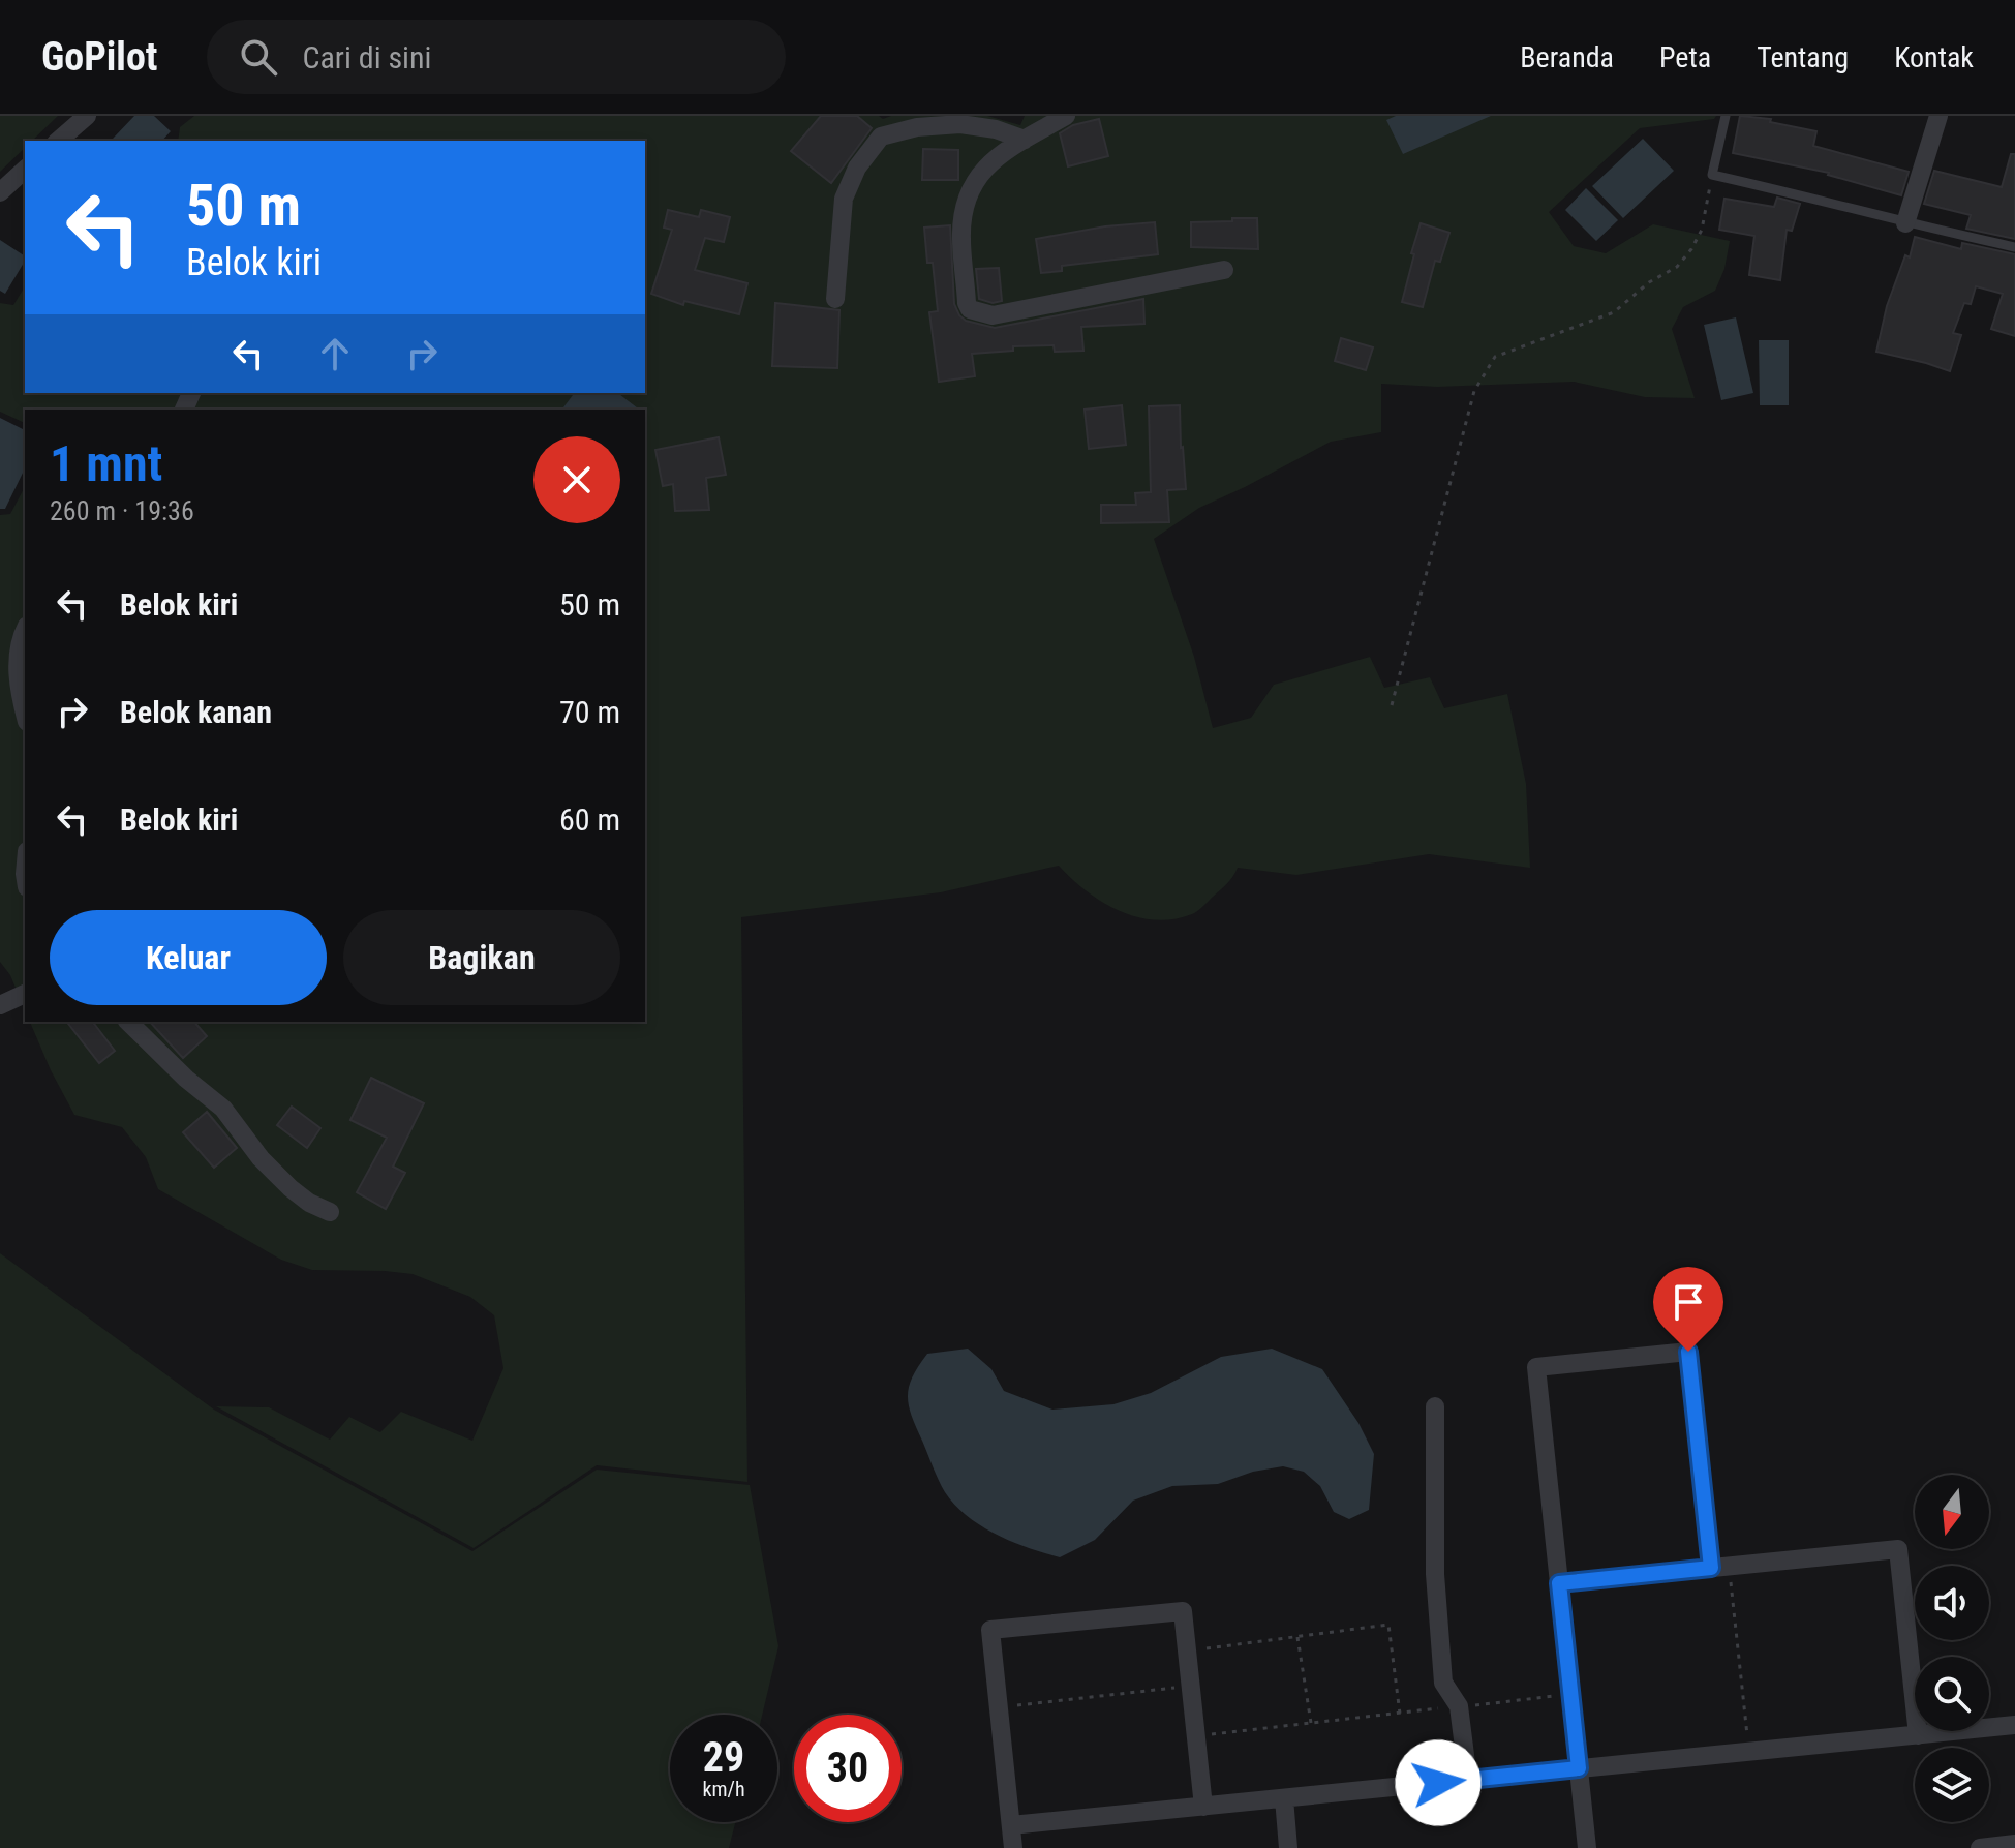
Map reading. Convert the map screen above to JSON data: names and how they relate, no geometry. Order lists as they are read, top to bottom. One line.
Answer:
{"north":"bottom","page":{"header":"GoPilot","search":"Cari di sini","nav":["Beranda","Peta","Tentang","Kontak"],"turn":["50 m","Belok kiri"],"heading":["1 mnt","260 m · 19:36"],"list":[{"name":"Belok kiri","value":"50 m"},{"name":"Belok kanan","value":"70 m"},{"name":"Belok kiri","value":"60 m"}],"buttons":["Keluar","Bagikan"],"speed":"29 km/h","limit":"30"}}
